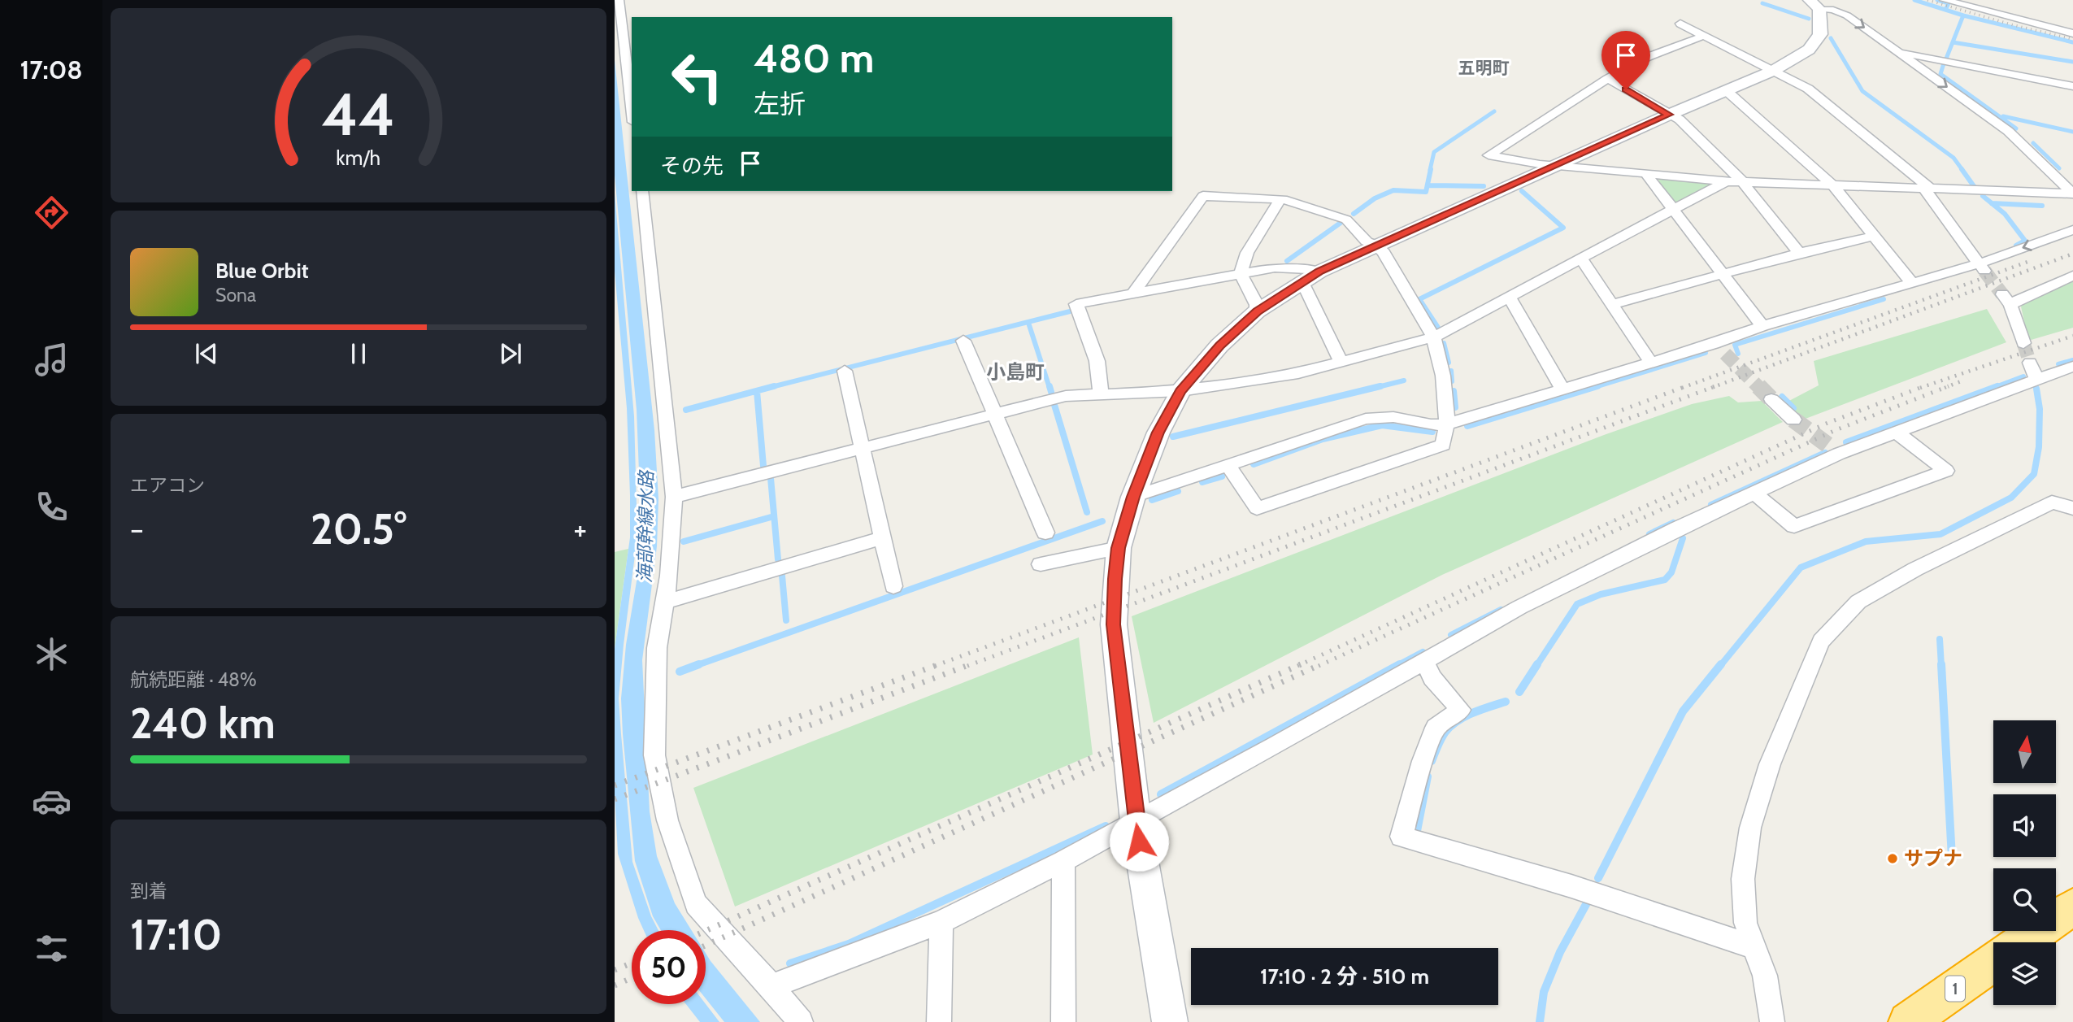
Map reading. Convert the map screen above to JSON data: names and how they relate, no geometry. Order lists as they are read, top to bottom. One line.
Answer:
{"streets":{"highway":["1"]},"districts":["五明町","小島町"],"water":["海部幹線水路"],"places":["サプナ"],"north":"top","page":{"tabs":"17:08","turn":["480 m","左折"],"then":"その先","song":["Blue Orbit","Sona"],"tile":["エアコン",["航続距離 · 48%","240 km"],["到着","17:10"]],"heat":["−","20.5°","+"],"limit":"50","trip":"17:10 · 2 分 · 510 m","gauge":["44","km/h"]}}
